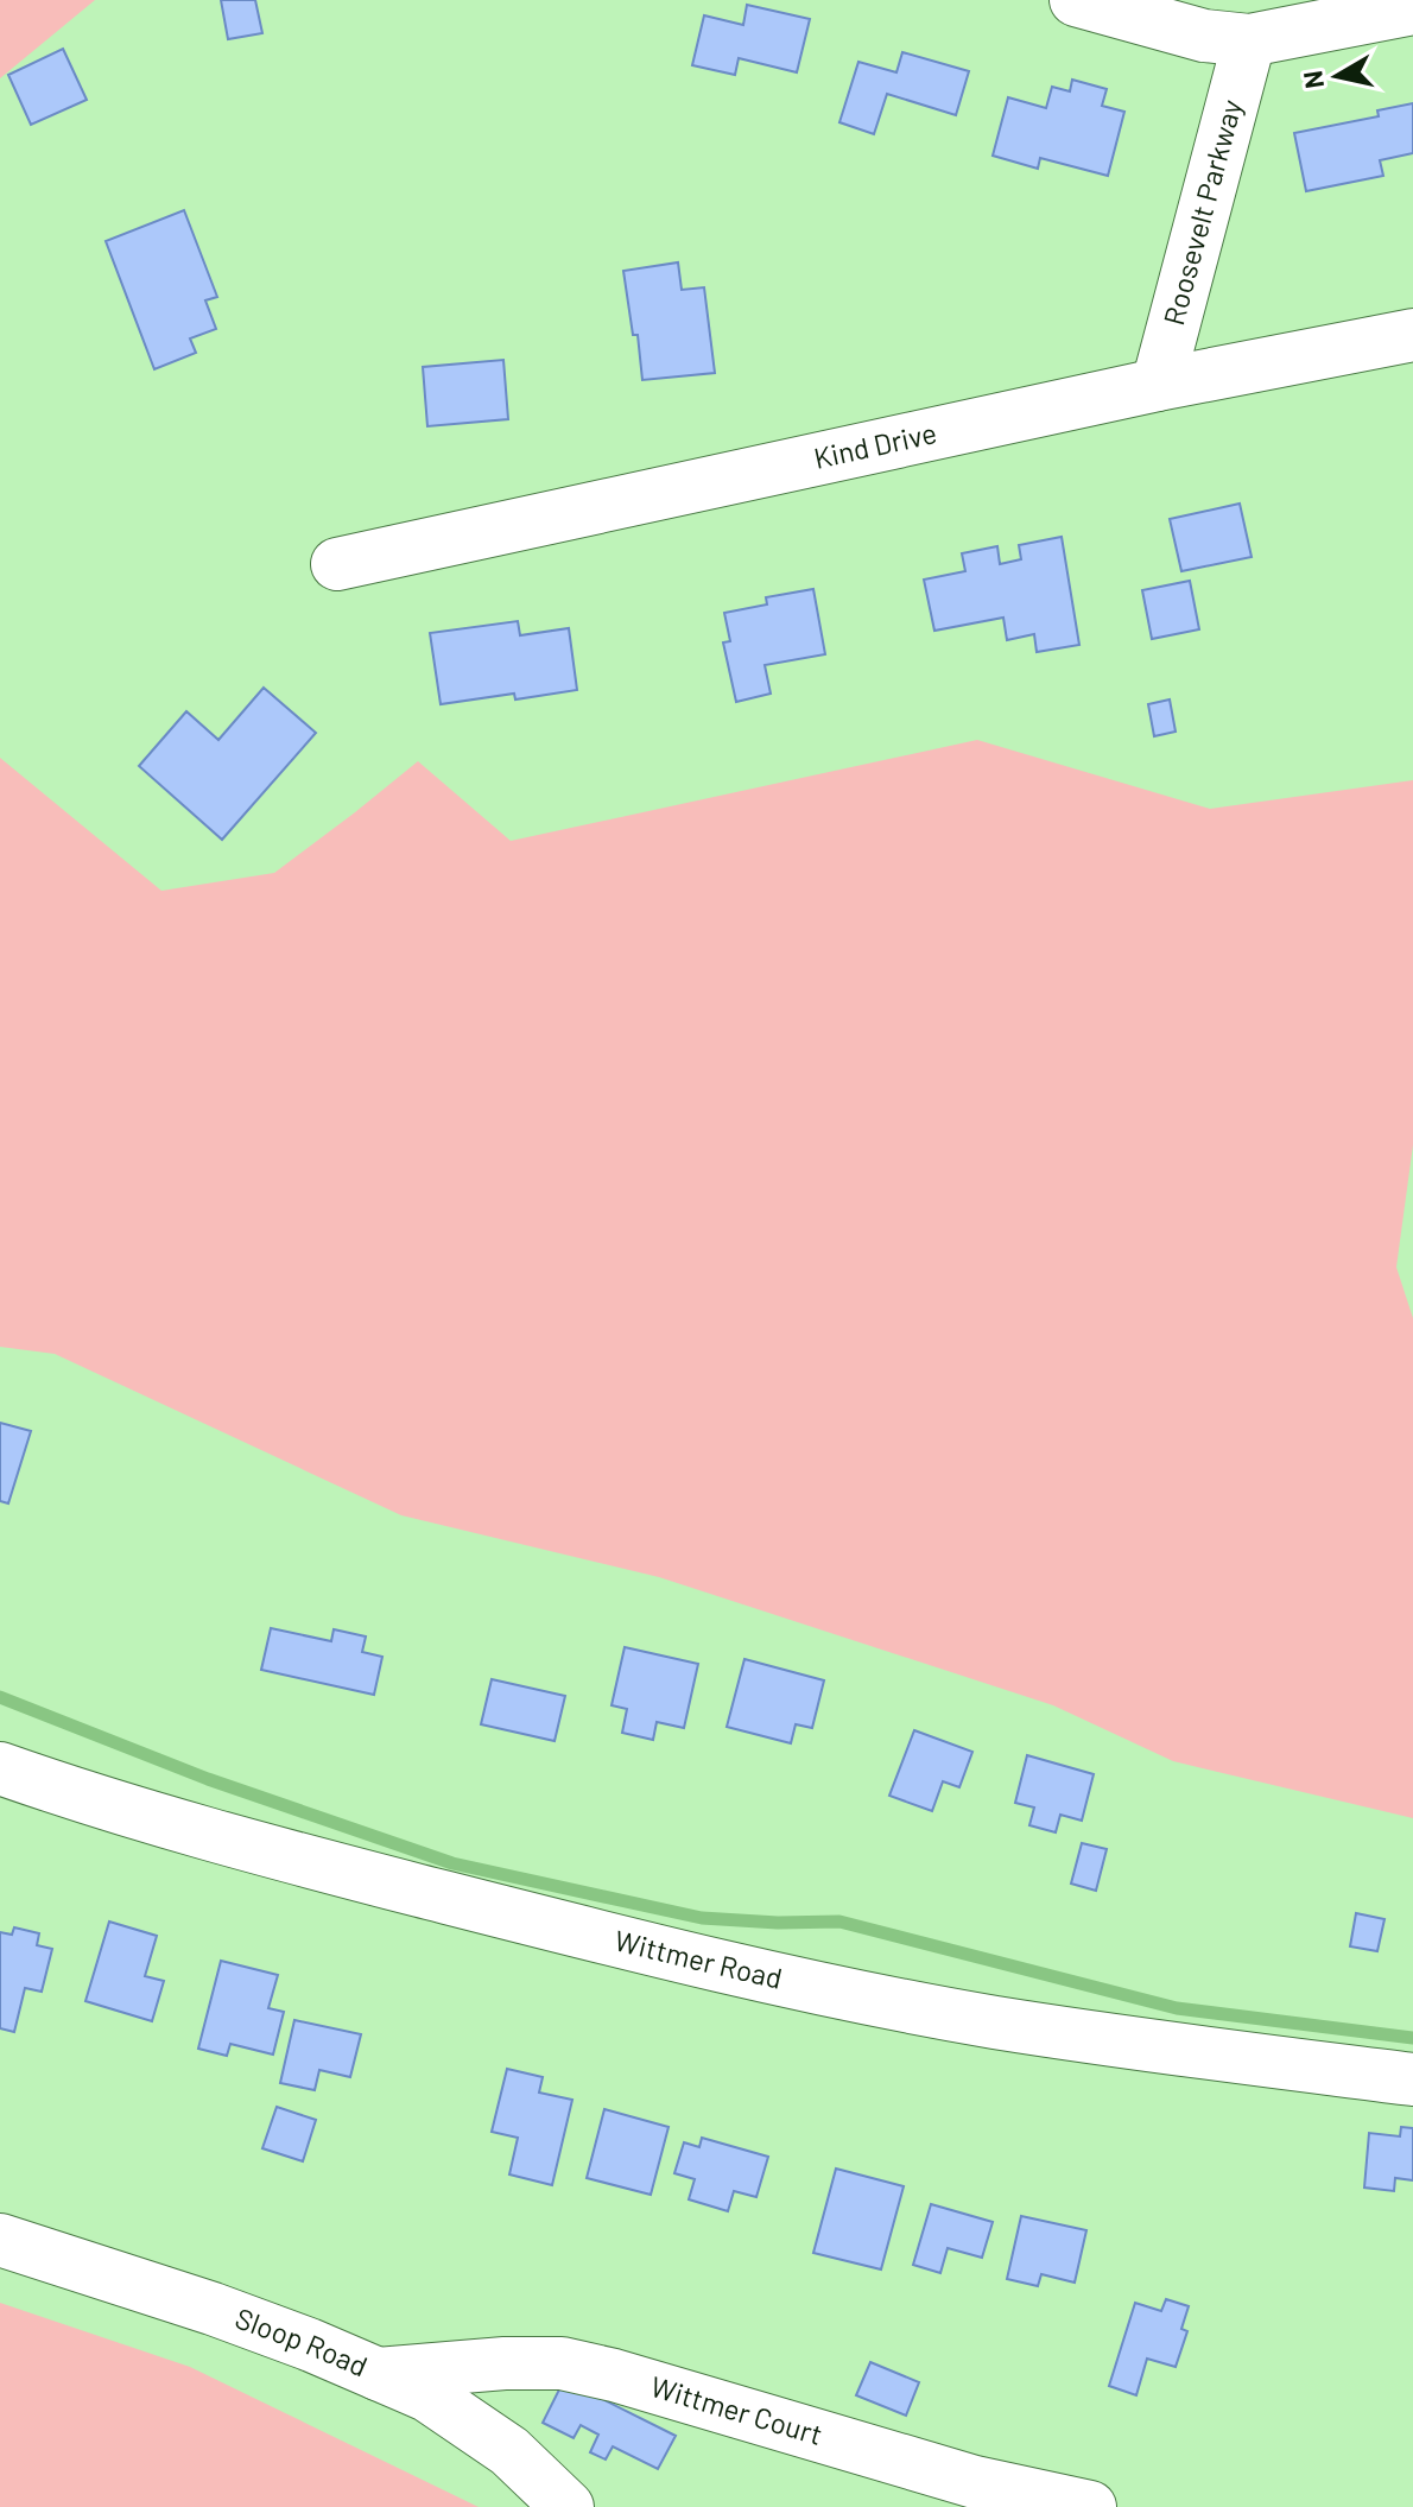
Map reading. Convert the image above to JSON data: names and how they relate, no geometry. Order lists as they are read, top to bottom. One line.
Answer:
{"streets":{"street":["Roosevelt Parkway","Kind Drive","Wittmer Road","Sloop Road","Wittmer Court"]},"crossings":[["Roosevelt Parkway","Kind Drive"],["Sloop Road","Wittmer Court"]],"north":"left"}
